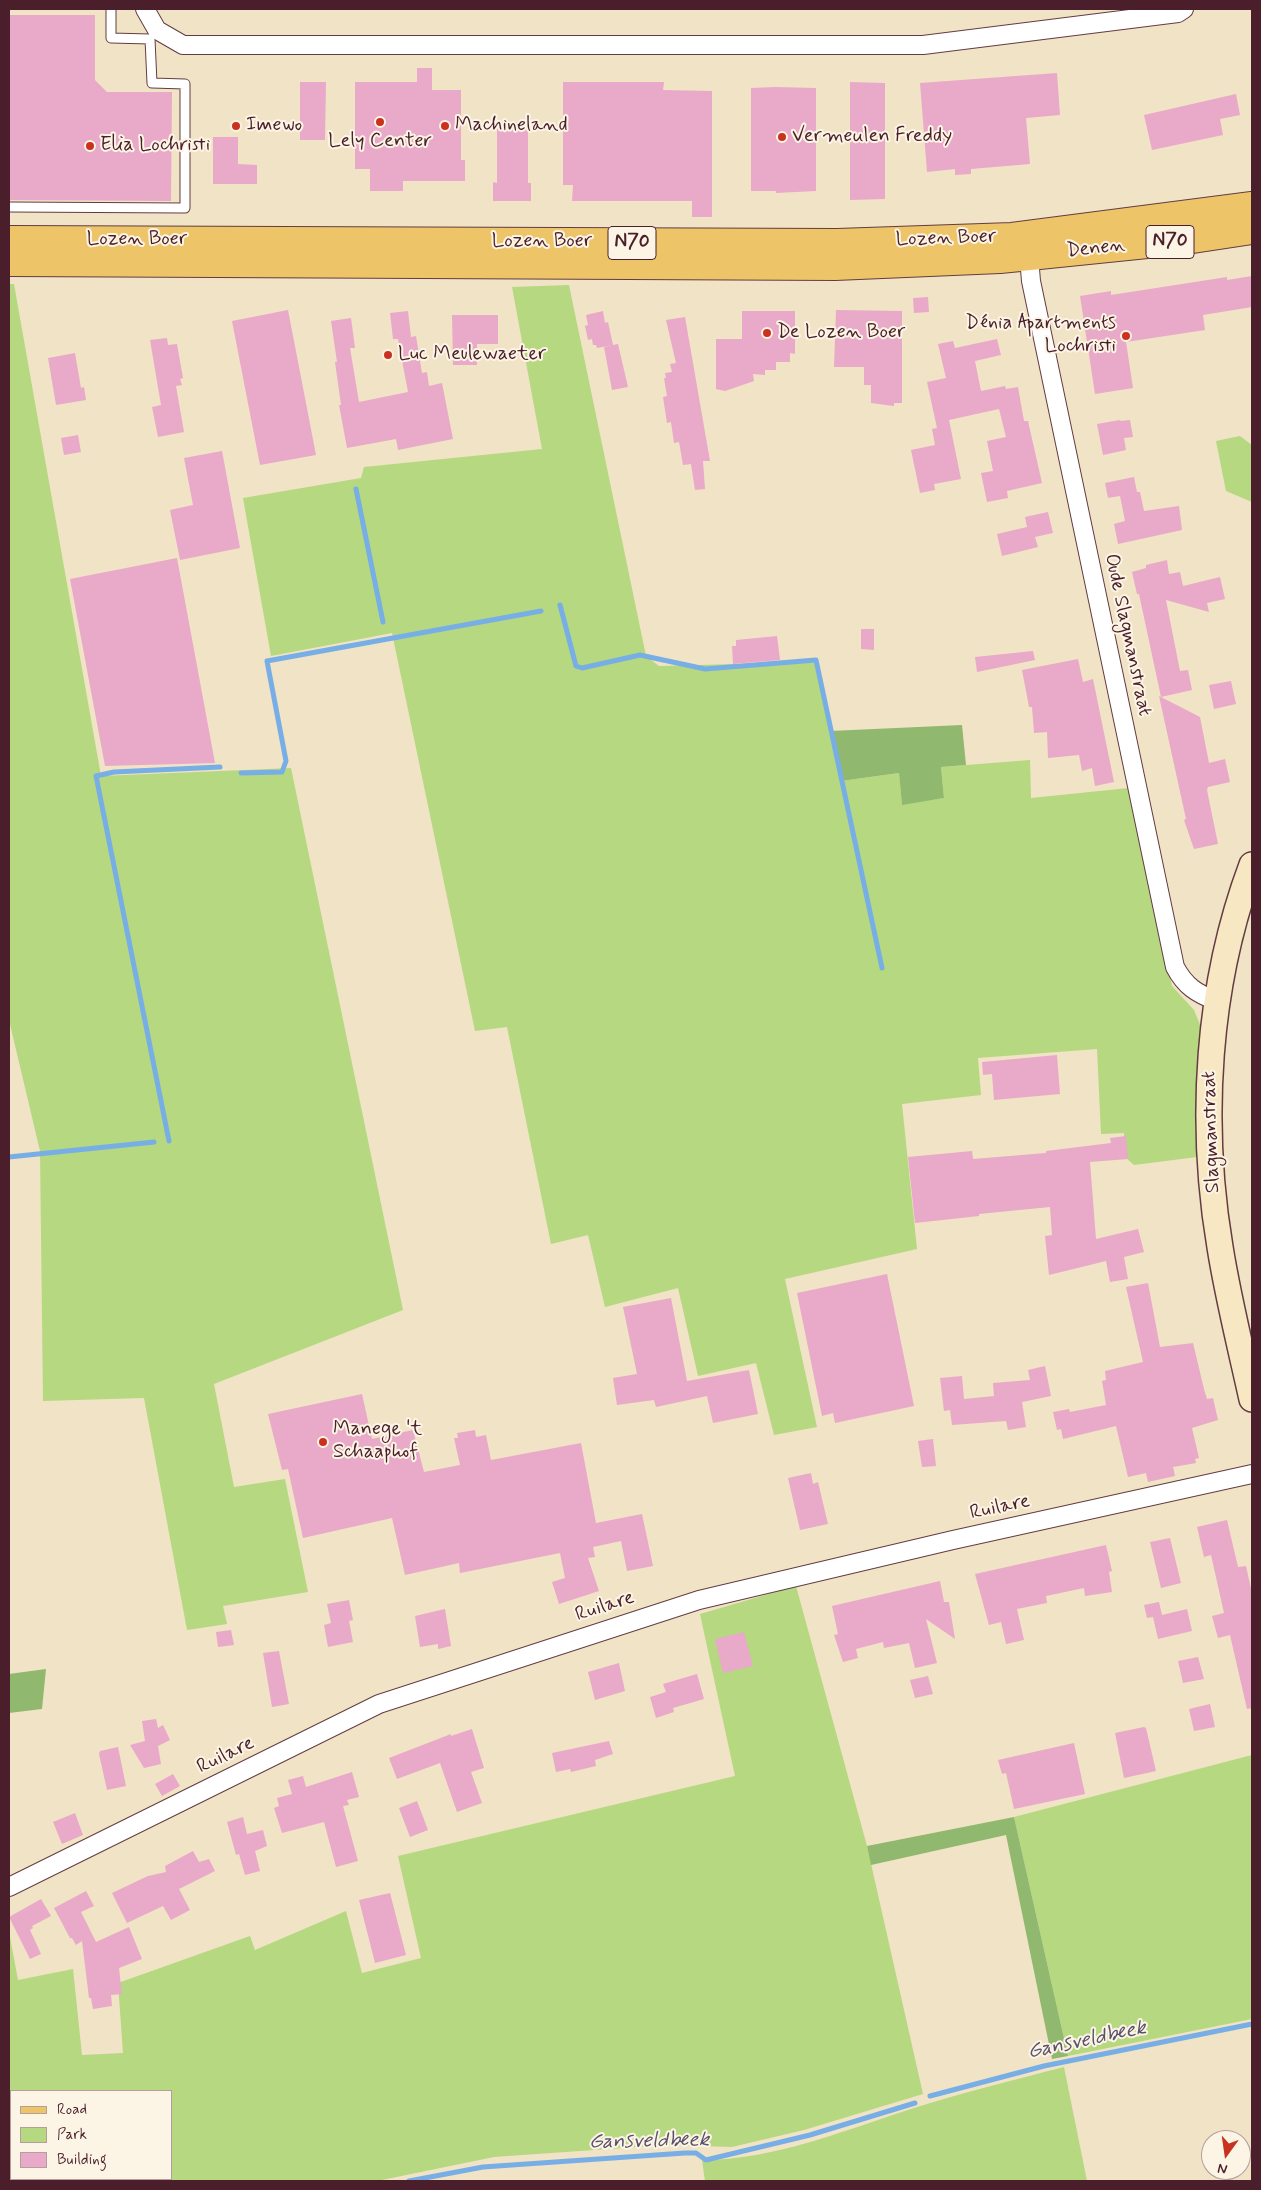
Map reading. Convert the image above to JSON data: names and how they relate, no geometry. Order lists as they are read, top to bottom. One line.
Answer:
{"streets":{"main road":["Lozen Boer","N70","Denen","Slagmanstraat"],"street":["Oude Slagmanstraat","Ruilare"]},"crossings":[["Lozen Boer","Denen"],["Lozen Boer","Oude Slagmanstraat"],["Denen","Oude Slagmanstraat"],["Oude Slagmanstraat","Slagmanstraat"]],"water":["Gansveldbeek"],"places":["Lely Center","Imewo","Machineland","Vermeulen Freddy","Elia Lochristi","De Lozen Boer","Dénia Apartments Lochristi","Luc Meulewaeter","Manege 't Schaaphof"],"legend":["Road","Park","Building"],"north":"bottom"}
